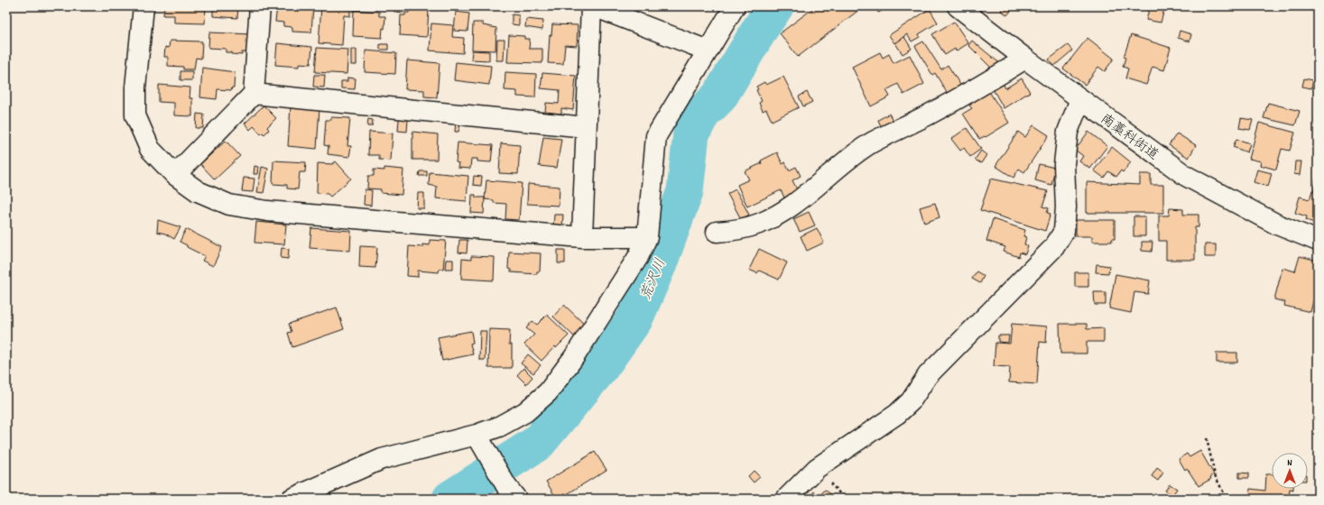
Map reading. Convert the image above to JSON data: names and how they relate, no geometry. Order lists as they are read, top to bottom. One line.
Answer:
{"streets":{"street":["南藁科街道"]},"water":["荒沢川"],"north":"top"}
